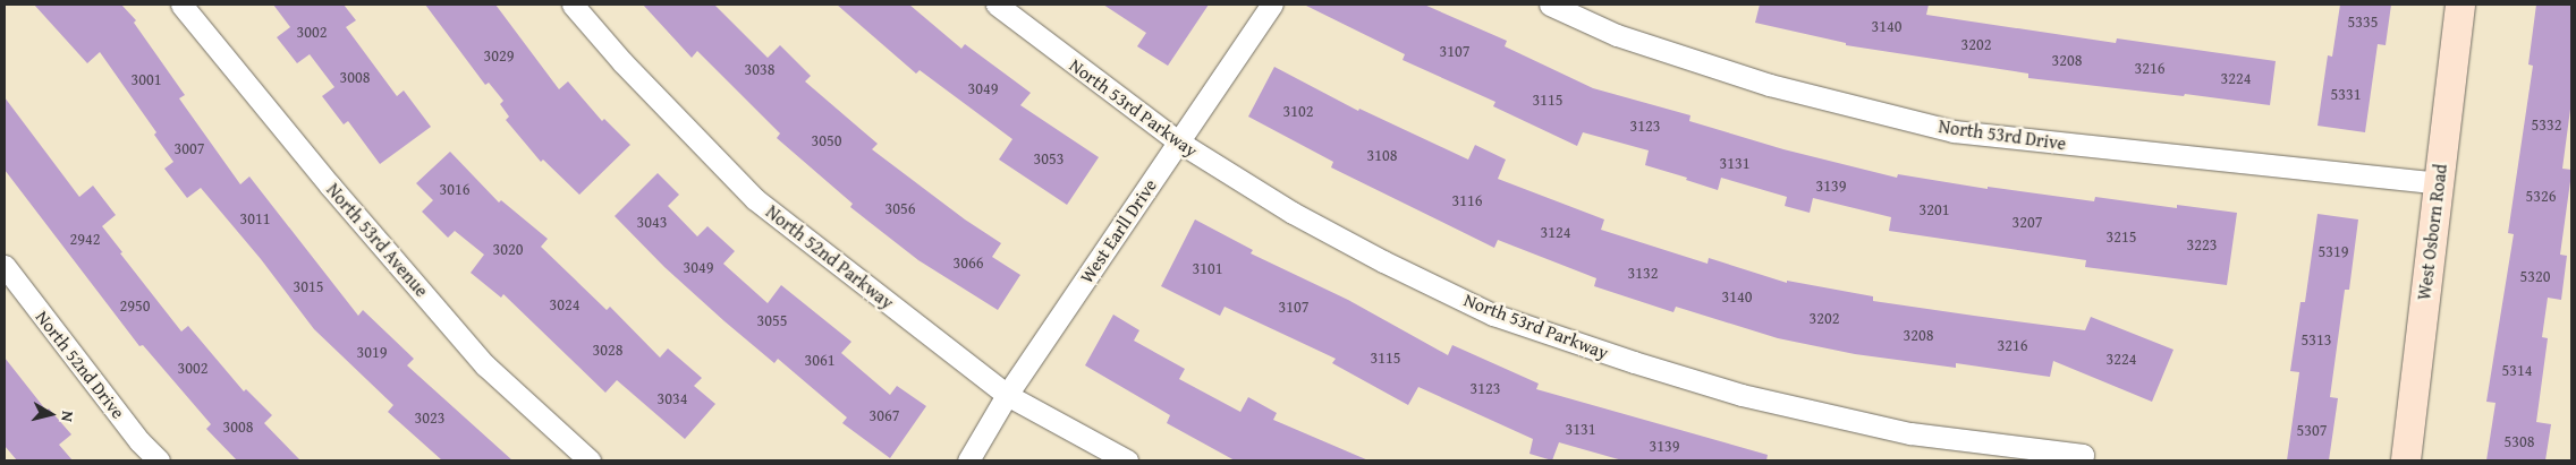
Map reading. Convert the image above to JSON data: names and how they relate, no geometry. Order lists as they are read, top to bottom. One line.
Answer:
{"streets":{"street":["North 53rd Parkway","North 53rd Drive","West Earll Drive","West Osborn Road","North 53rd Avenue","North 52nd Parkway","North 52nd Drive"]},"crossings":[["North 53rd Parkway","West Earll Drive"],["North 53rd Drive","West Osborn Road"],["West Earll Drive","North 52nd Parkway"]],"house_numbers":["5335","3140","3002","3202","3107","3029","3208","3216","3038","3008","3224","3001","3049","5331","3115","3102","5332","3123","3050","3007","3108","3053","3131","3139","3016","5326","3116","3056","3201","3011","3043","3207","3124","3215","2942","3223","3020","5319","3066","3049","3101","3132","5320","3015","3140","3024","2950","3107","3202","3055","3208","5313","3216","3028","3019","3115","3224","3061","3002","5314","3123","3034","3067","3023","3008","3131","5307","5308","3139"],"north":"right"}
